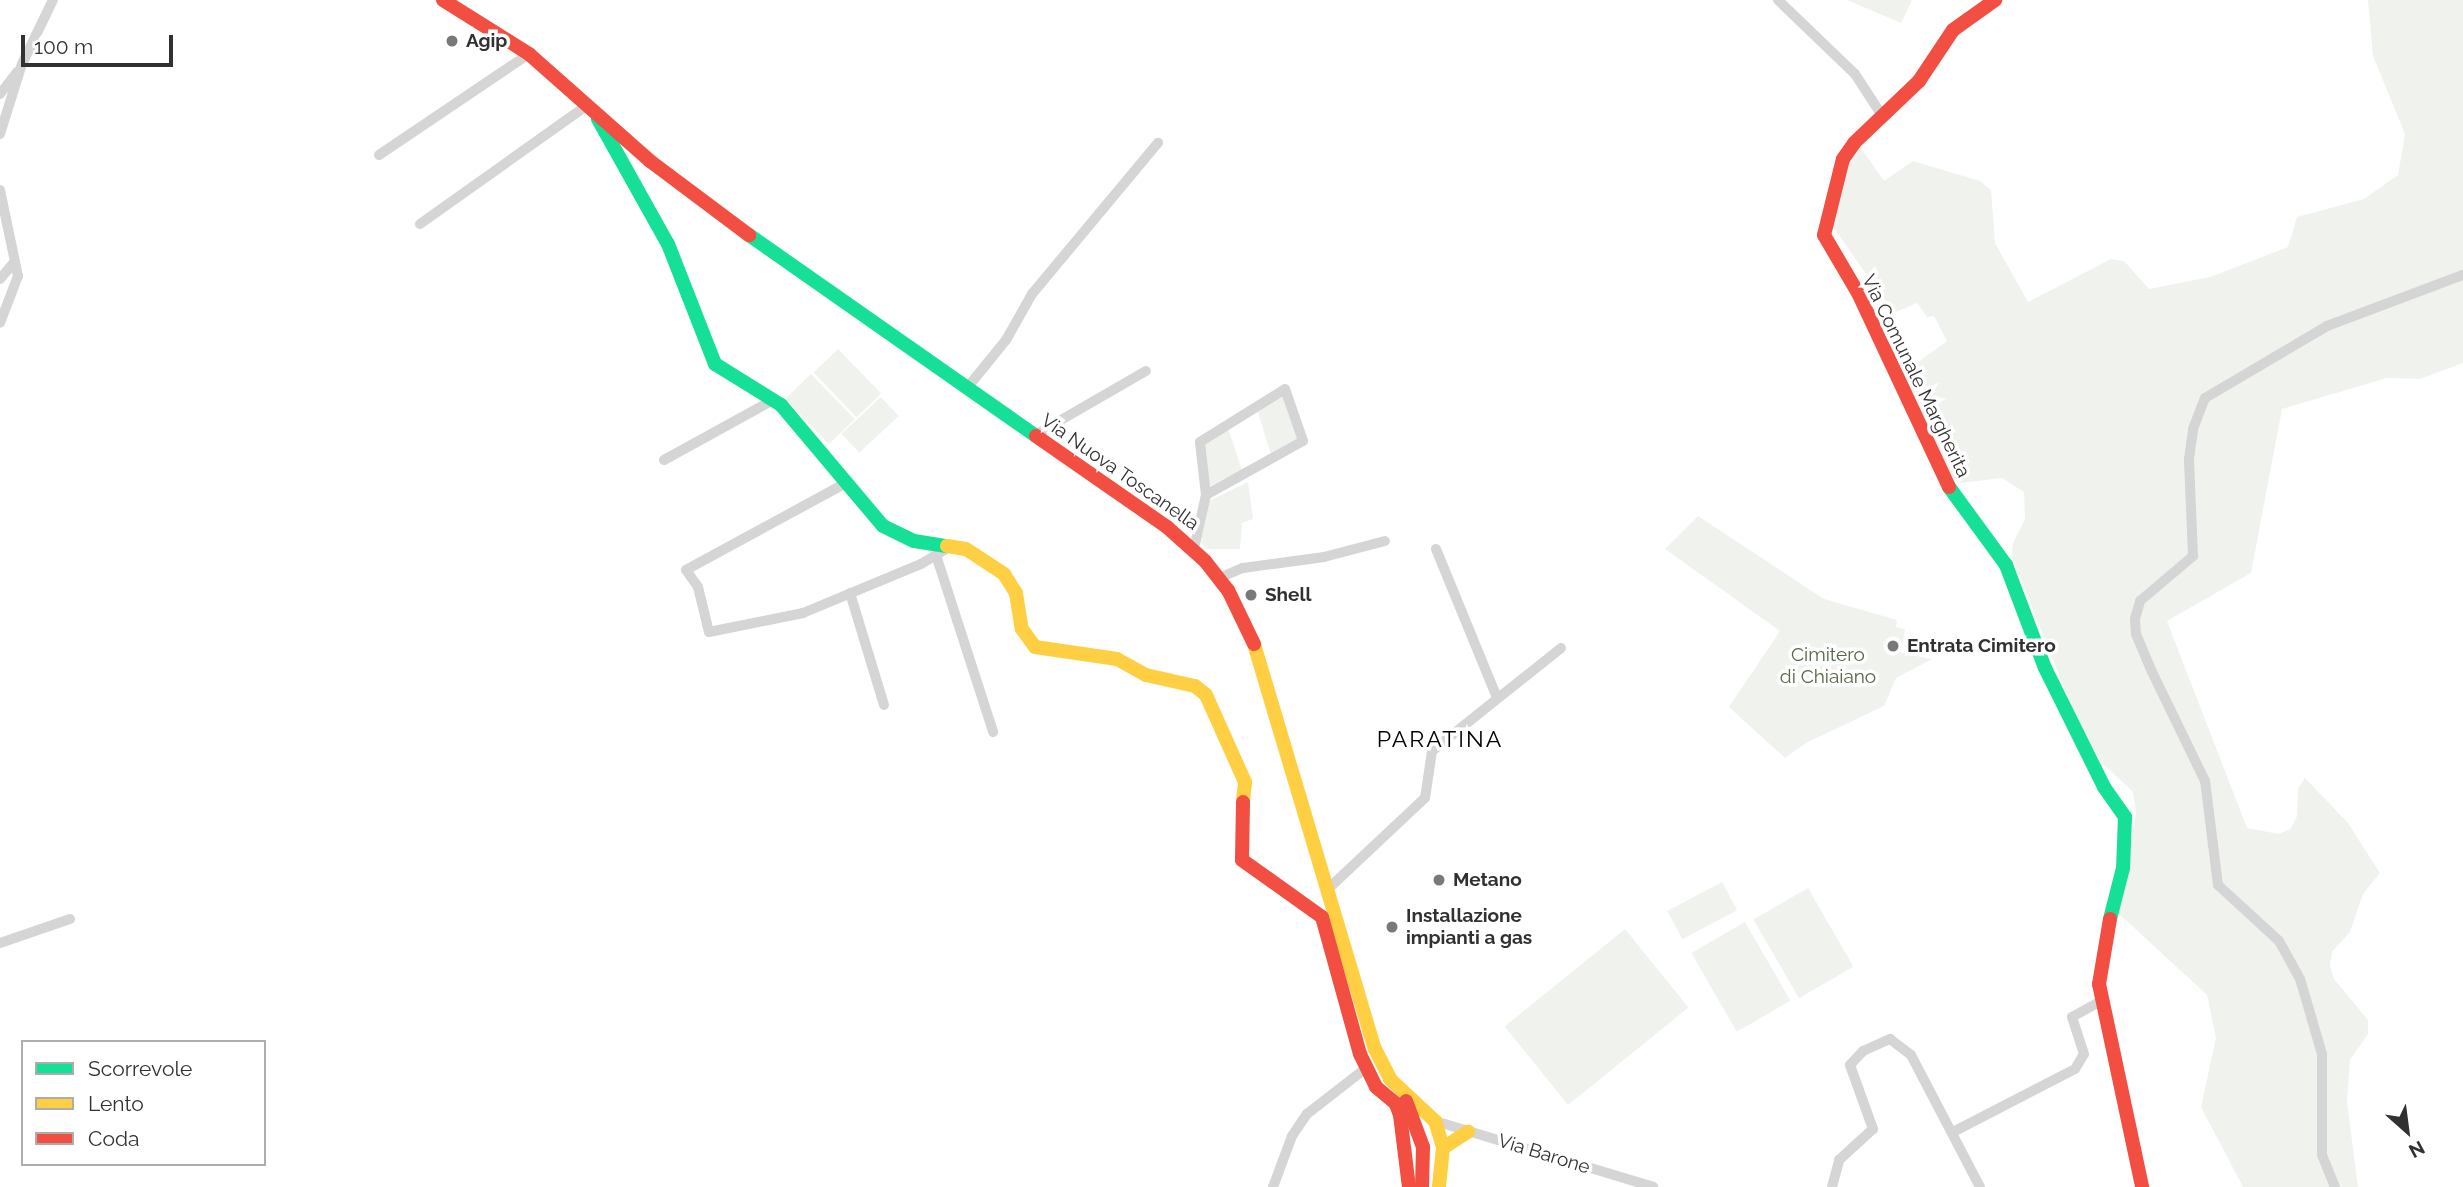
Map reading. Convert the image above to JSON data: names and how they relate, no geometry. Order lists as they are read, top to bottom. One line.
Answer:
{"streets":{"street":["Via Comunale Margherita","Via Nuova Toscanella","Via Barone"]},"crossings":[["Via Nuova Toscanella","Via Barone"]],"districts":["PARATINA"],"parks":["Cimitero di Chiaiano"],"places":["Agip","Shell","Entrata Cimitero","Metano","Installazione impianti a gas"],"legend":["Scorrevole","Lento","Coda"],"scale_bar":"100 m","north":"bottom right"}
